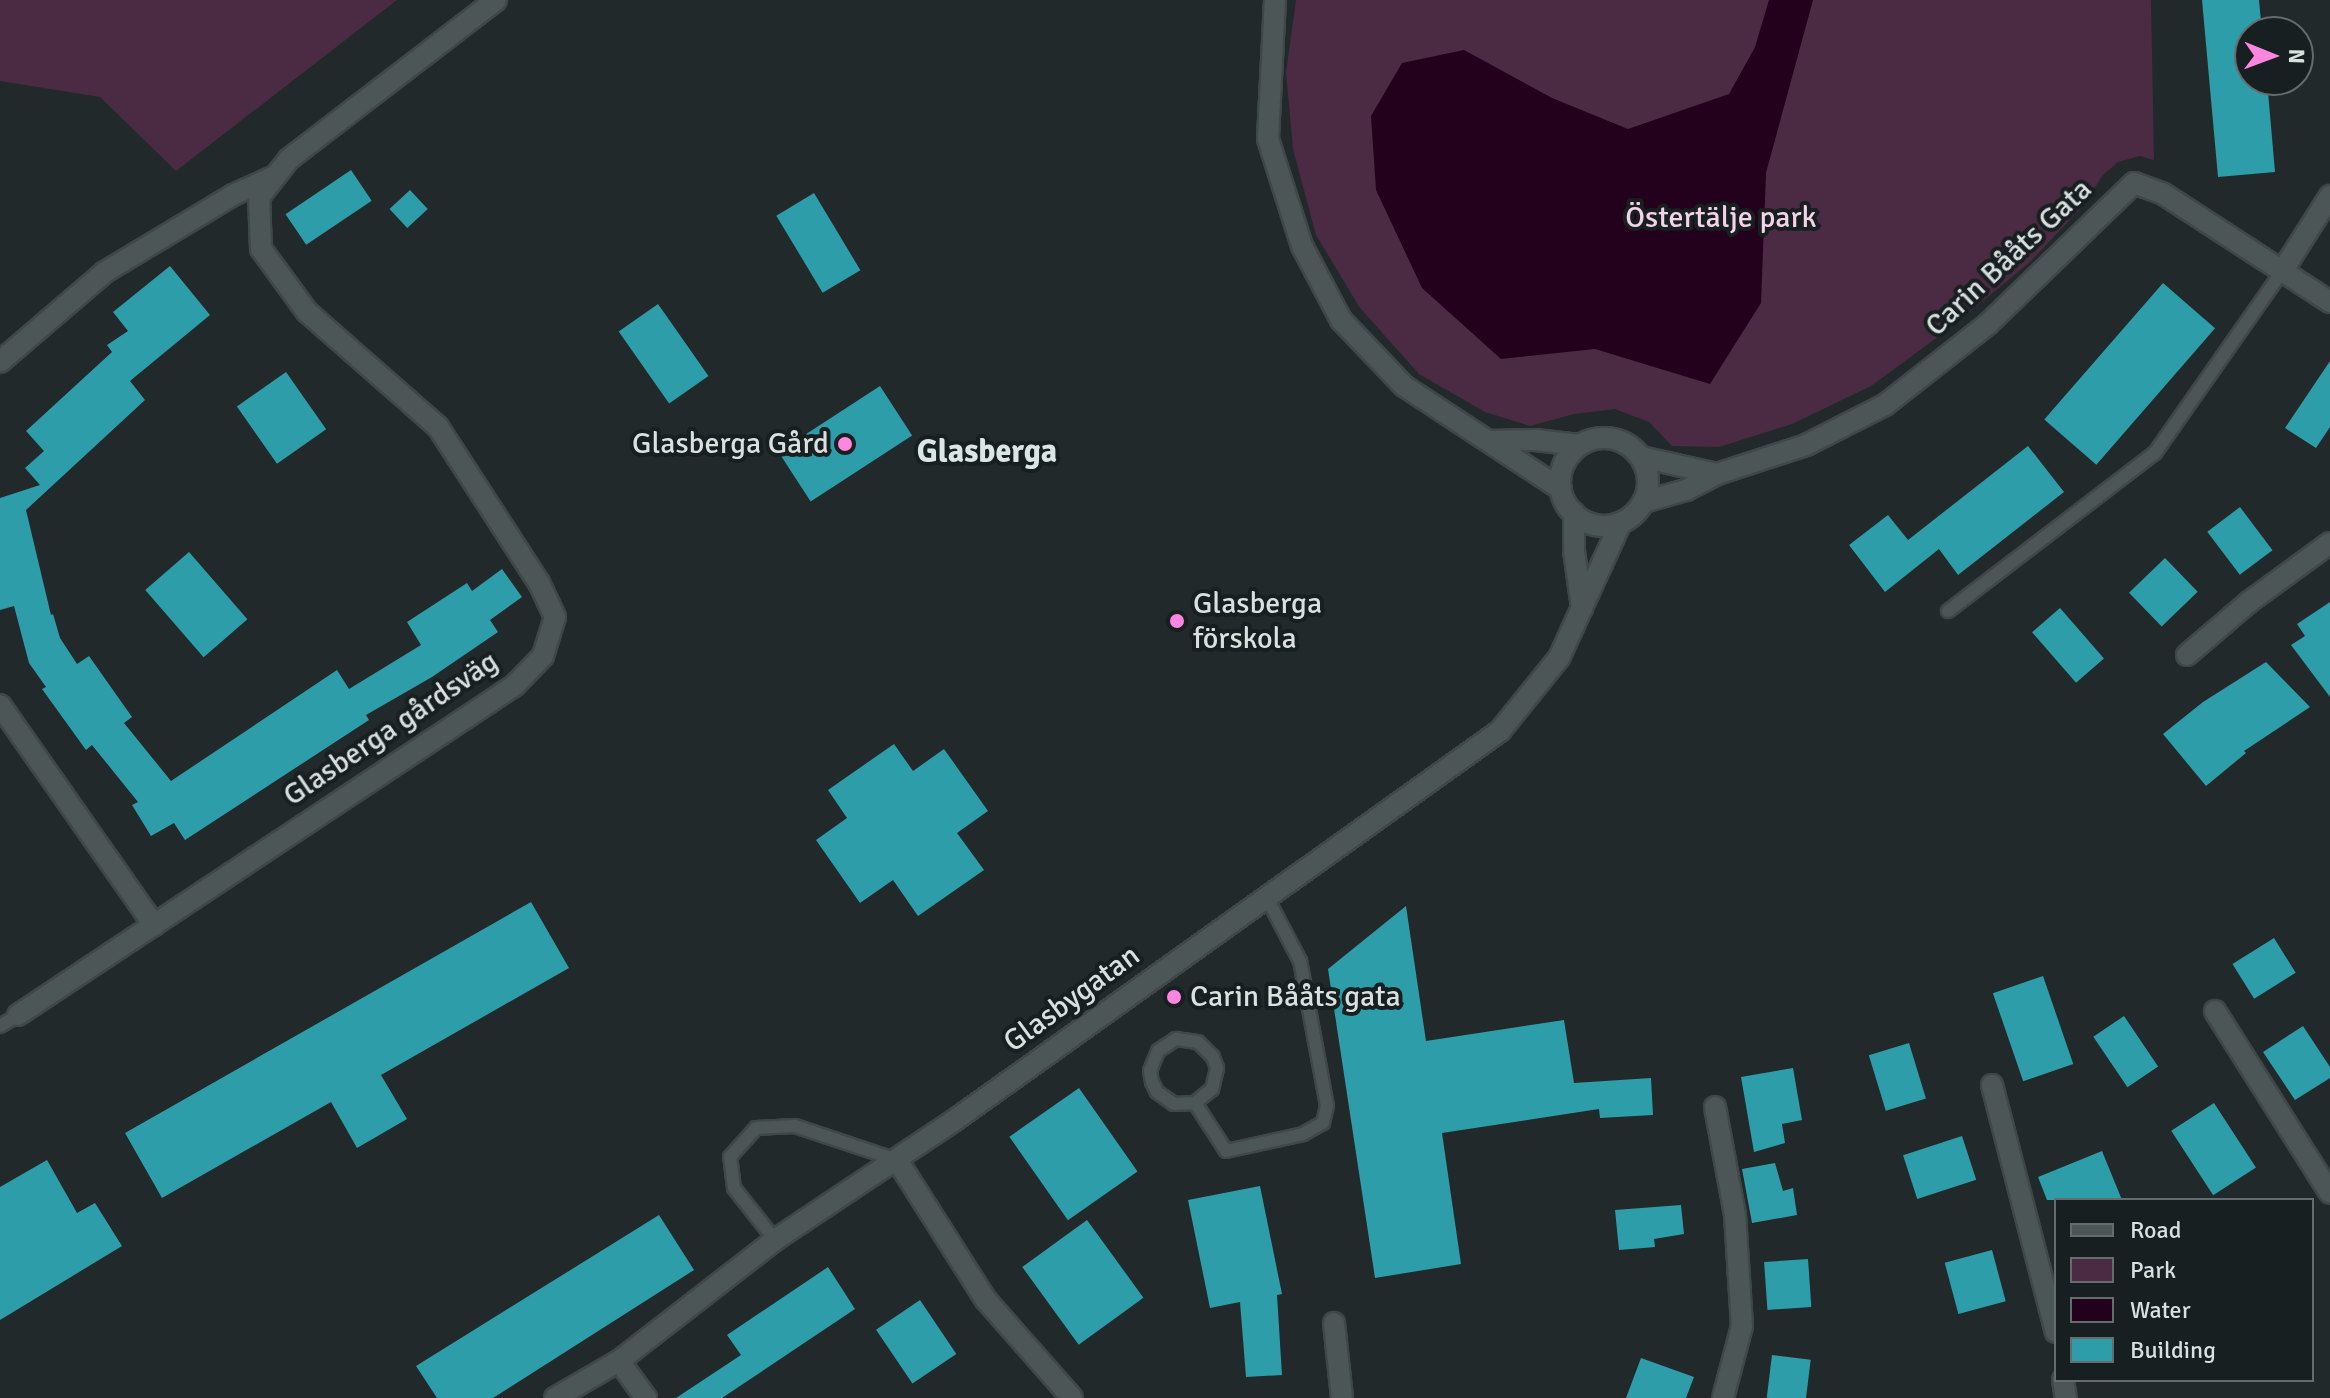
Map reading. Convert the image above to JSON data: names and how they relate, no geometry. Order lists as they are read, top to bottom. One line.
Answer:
{"streets":{"street":["Carin Bååts Gata","Glasberga gårdsväg","Glasbygatan"]},"crossings":[["Carin Bååts Gata","Glasbygatan"]],"districts":["Glasberga"],"parks":["Östertälje park"],"places":["Glasberga Gård","Glasberga förskola","Carin Bååts gata"],"legend":["Road","Park","Water","Building"],"north":"right"}
